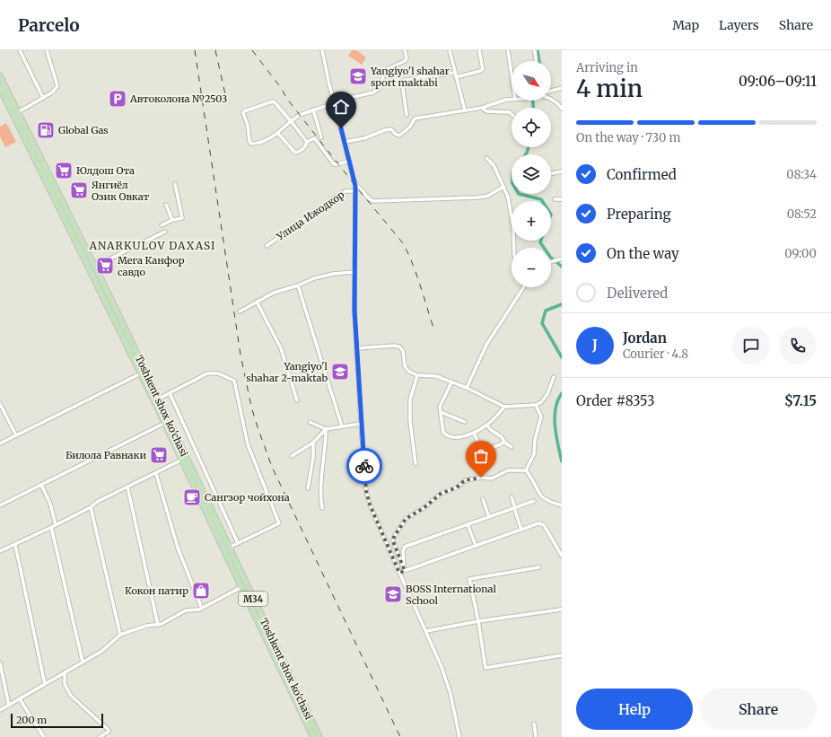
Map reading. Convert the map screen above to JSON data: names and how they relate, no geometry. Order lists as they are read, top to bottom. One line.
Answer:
{"streets":{"main road":["Toshkent shox ko'chasi","M34"],"street":["Улица Ижодкор"]},"districts":["ANARKULOV DAXASI"],"places":{"school or university":["Yangiyo'l shahar sport maktabi","Yangiyo'l shahar 2-maktab","BOSS International School"],"parking":["Автоколона №2503"],"fuel station":["Global Gas"],"supermarket":["Юлдош Ота","Янгиёл Озик Овкат","Мега Канфор савдо","Билола Равнаки"],"cafe":["Сангзор чойхона"],"shop":["Кокон патир"]},"scale_bar":"200 m","north":"bottom right","page":{"header":"Parcelo","nav":["Map","Layers","Share"],"heading":["4 min","Arriving in","09:06–09:11"],"panel":["Jordan","Courier · 4.8","Order #8353","$7.15"],"map_buttons":["+","−"],"bar":"On the way · 730 m","list":[["Confirmed","08:34"],["Preparing","08:52"],["On the way","09:00"],"Delivered"],"round":"J","buttons":["Help","Share"],"scale":"200 m"}}
